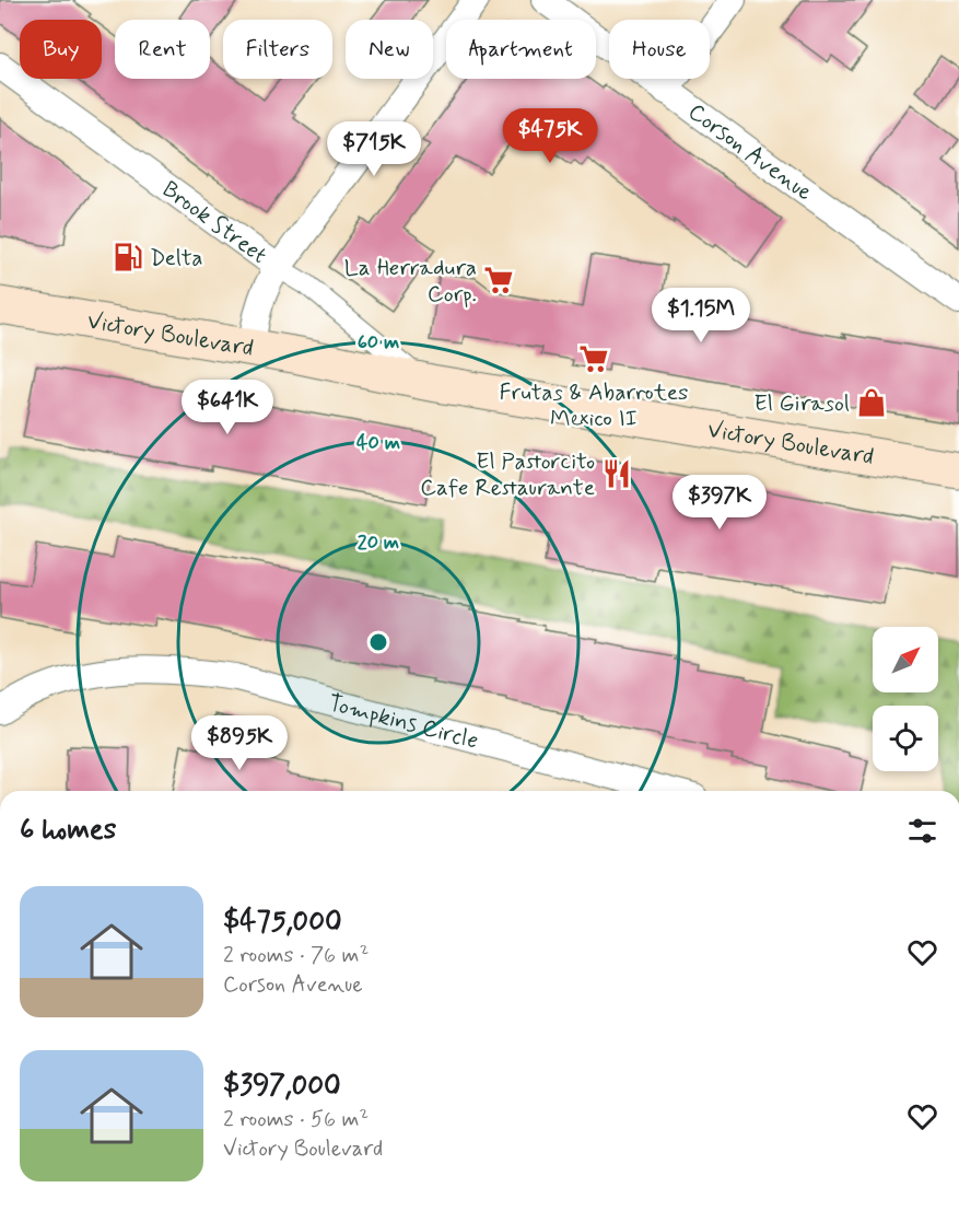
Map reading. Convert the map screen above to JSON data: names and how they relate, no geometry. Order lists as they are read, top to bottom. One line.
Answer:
{"streets":{"main road":["Victory Boulevard"],"street":["Corson Avenue","Brook Street","Tompkins Circle"]},"crossings":[["Brook Street","Victory Boulevard"]],"places":{"fuel station":["Delta"],"supermarket":["La Herradura Corp.","Frutas & Abarrotes Mexico II"],"shop":["El Girasol"],"restaurant":["El Pastorcito Cafe Restaurante"]},"north":"top right","page":{"chip":["Buy","Rent","Filters","New","Apartment","House"],"price":["$475K","$715K","$1.15M","$641K","$397K","$895K"],"heading":"6 homes","list":[{"name":"$475,000","note":"2 rooms · 76 m² · Corson Avenue"},{"name":"$397,000","note":"2 rooms · 56 m² · Victory Boulevard"}]},"rings":["60 m","40 m","20 m"]}
